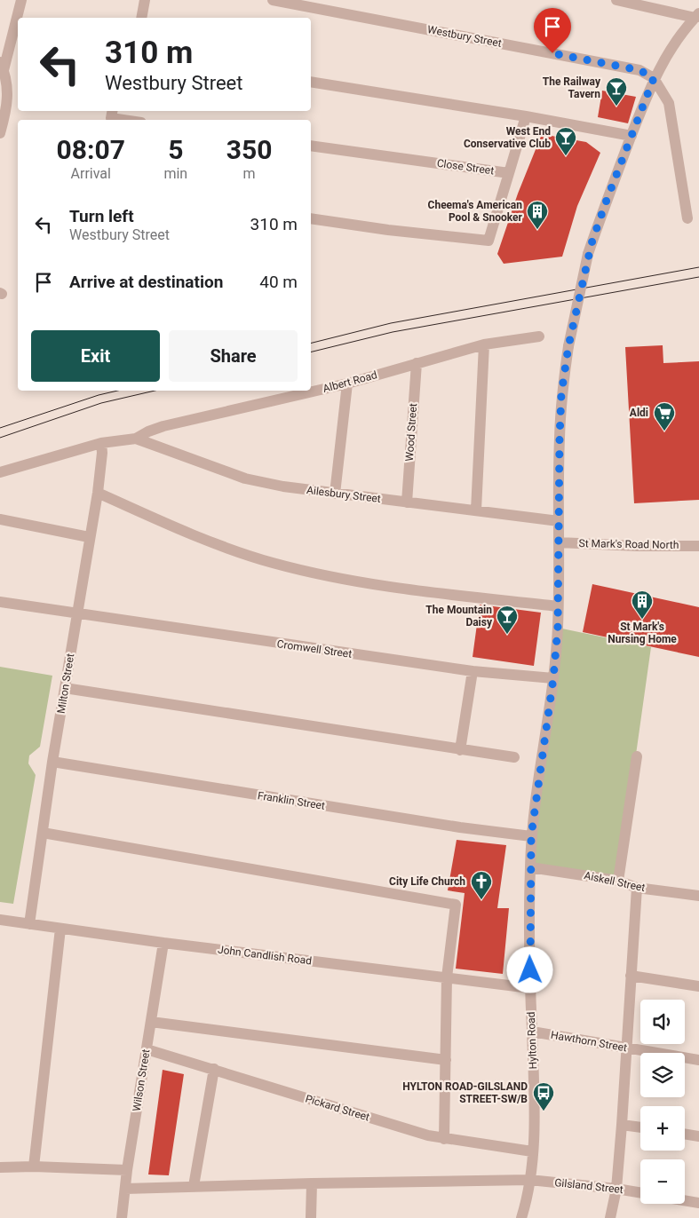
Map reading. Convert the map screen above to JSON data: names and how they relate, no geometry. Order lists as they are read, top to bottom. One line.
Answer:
{"streets":{"street":["Westbury Street","Close Street","Albert Road","Wood Street","Ailesbury Street","St Mark's Road North","Cromwell Street","Milton Street","Franklin Street","Aiskell Street","John Candlish Road","Hylton Road","Hawthorn Street","Wilson Street","Pickard Street","Gilsland Street"]},"crossings":[["Westbury Street","Hylton Road"],["Albert Road","Wood Street"],["Albert Road","Ailesbury Street"],["Wood Street","Ailesbury Street"],["Ailesbury Street","Hylton Road"],["St Mark's Road North","Hylton Road"],["Cromwell Street","Milton Street"],["Cromwell Street","Hylton Road"],["Milton Street","Franklin Street"],["Milton Street","John Candlish Road"],["Franklin Street","Hylton Road"],["Aiskell Street","Hylton Road"],["John Candlish Road","Hylton Road"],["John Candlish Road","Wilson Street"],["Hylton Road","Hawthorn Street"],["Hylton Road","Pickard Street"],["Hylton Road","Gilsland Street"],["Wilson Street","Pickard Street"],["Wilson Street","Gilsland Street"]],"places":{"bar":["The Railway Tavern","West End Conservative Club","The Mountain Daisy"],"building":["Cheema's American Pool & Snooker","St Mark's Nursing Home"],"supermarket":["Aldi"],"church":["City Life Church"],"bus stop":["HYLTON ROAD-GILSLAND STREET-SW/B"]},"page":{"turn":["310 m","Westbury Street"],"eta":["08:07","Arrival","5","min","350","m"],"list":[{"name":"Turn left","note":"Westbury Street","value":"310 m"},{"name":"Arrive at destination","value":"40 m"}],"buttons":["Exit","Share"],"map_buttons":["+","−"]}}
